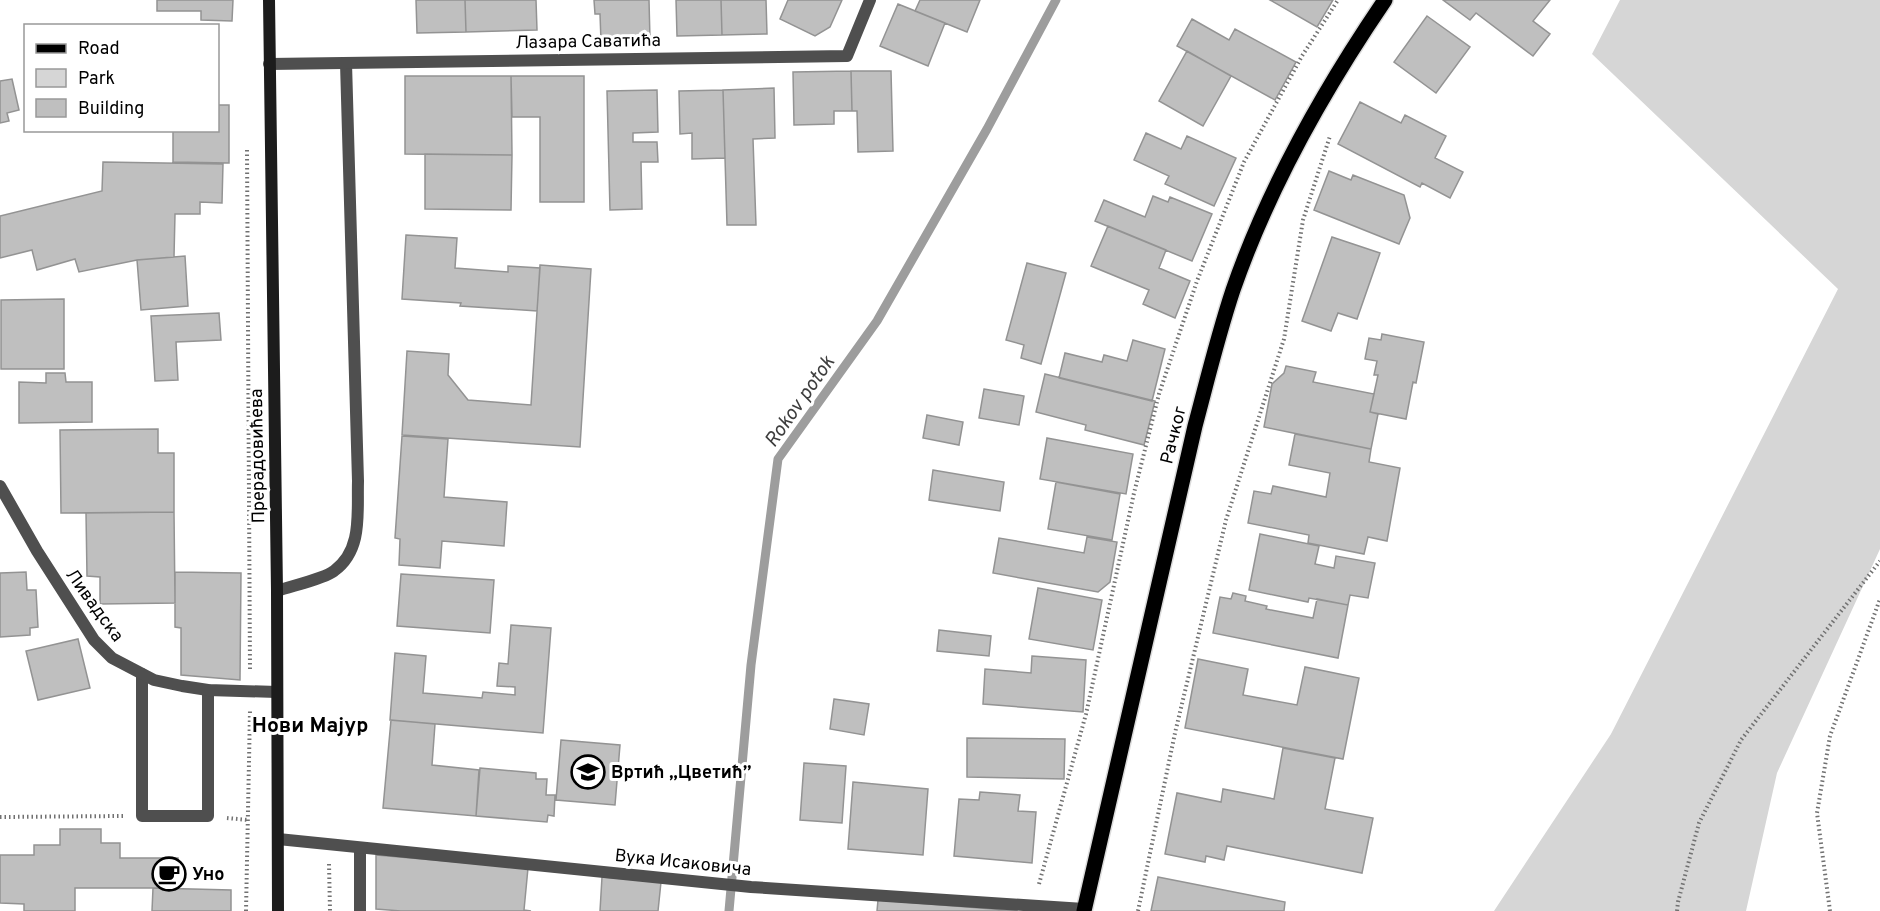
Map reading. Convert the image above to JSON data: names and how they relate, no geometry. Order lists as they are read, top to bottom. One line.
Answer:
{"streets":{"main road":["Рачког","Прерадовићева"],"street":["Лазара Саватића","Ливадска","Вука Исаковича"]},"crossings":[["Лазара Саватића","Прерадовићева"],["Рачког","Вука Исаковича"],["Прерадовићева","Ливадска"],["Прерадовићева","Вука Исаковича"]],"districts":["Нови Мајур"],"water":["Rokov potok"],"places":{"school or university":["Вртић „Цветић”"],"cafe":["Уно"]},"legend":["Road","Park","Building"]}
